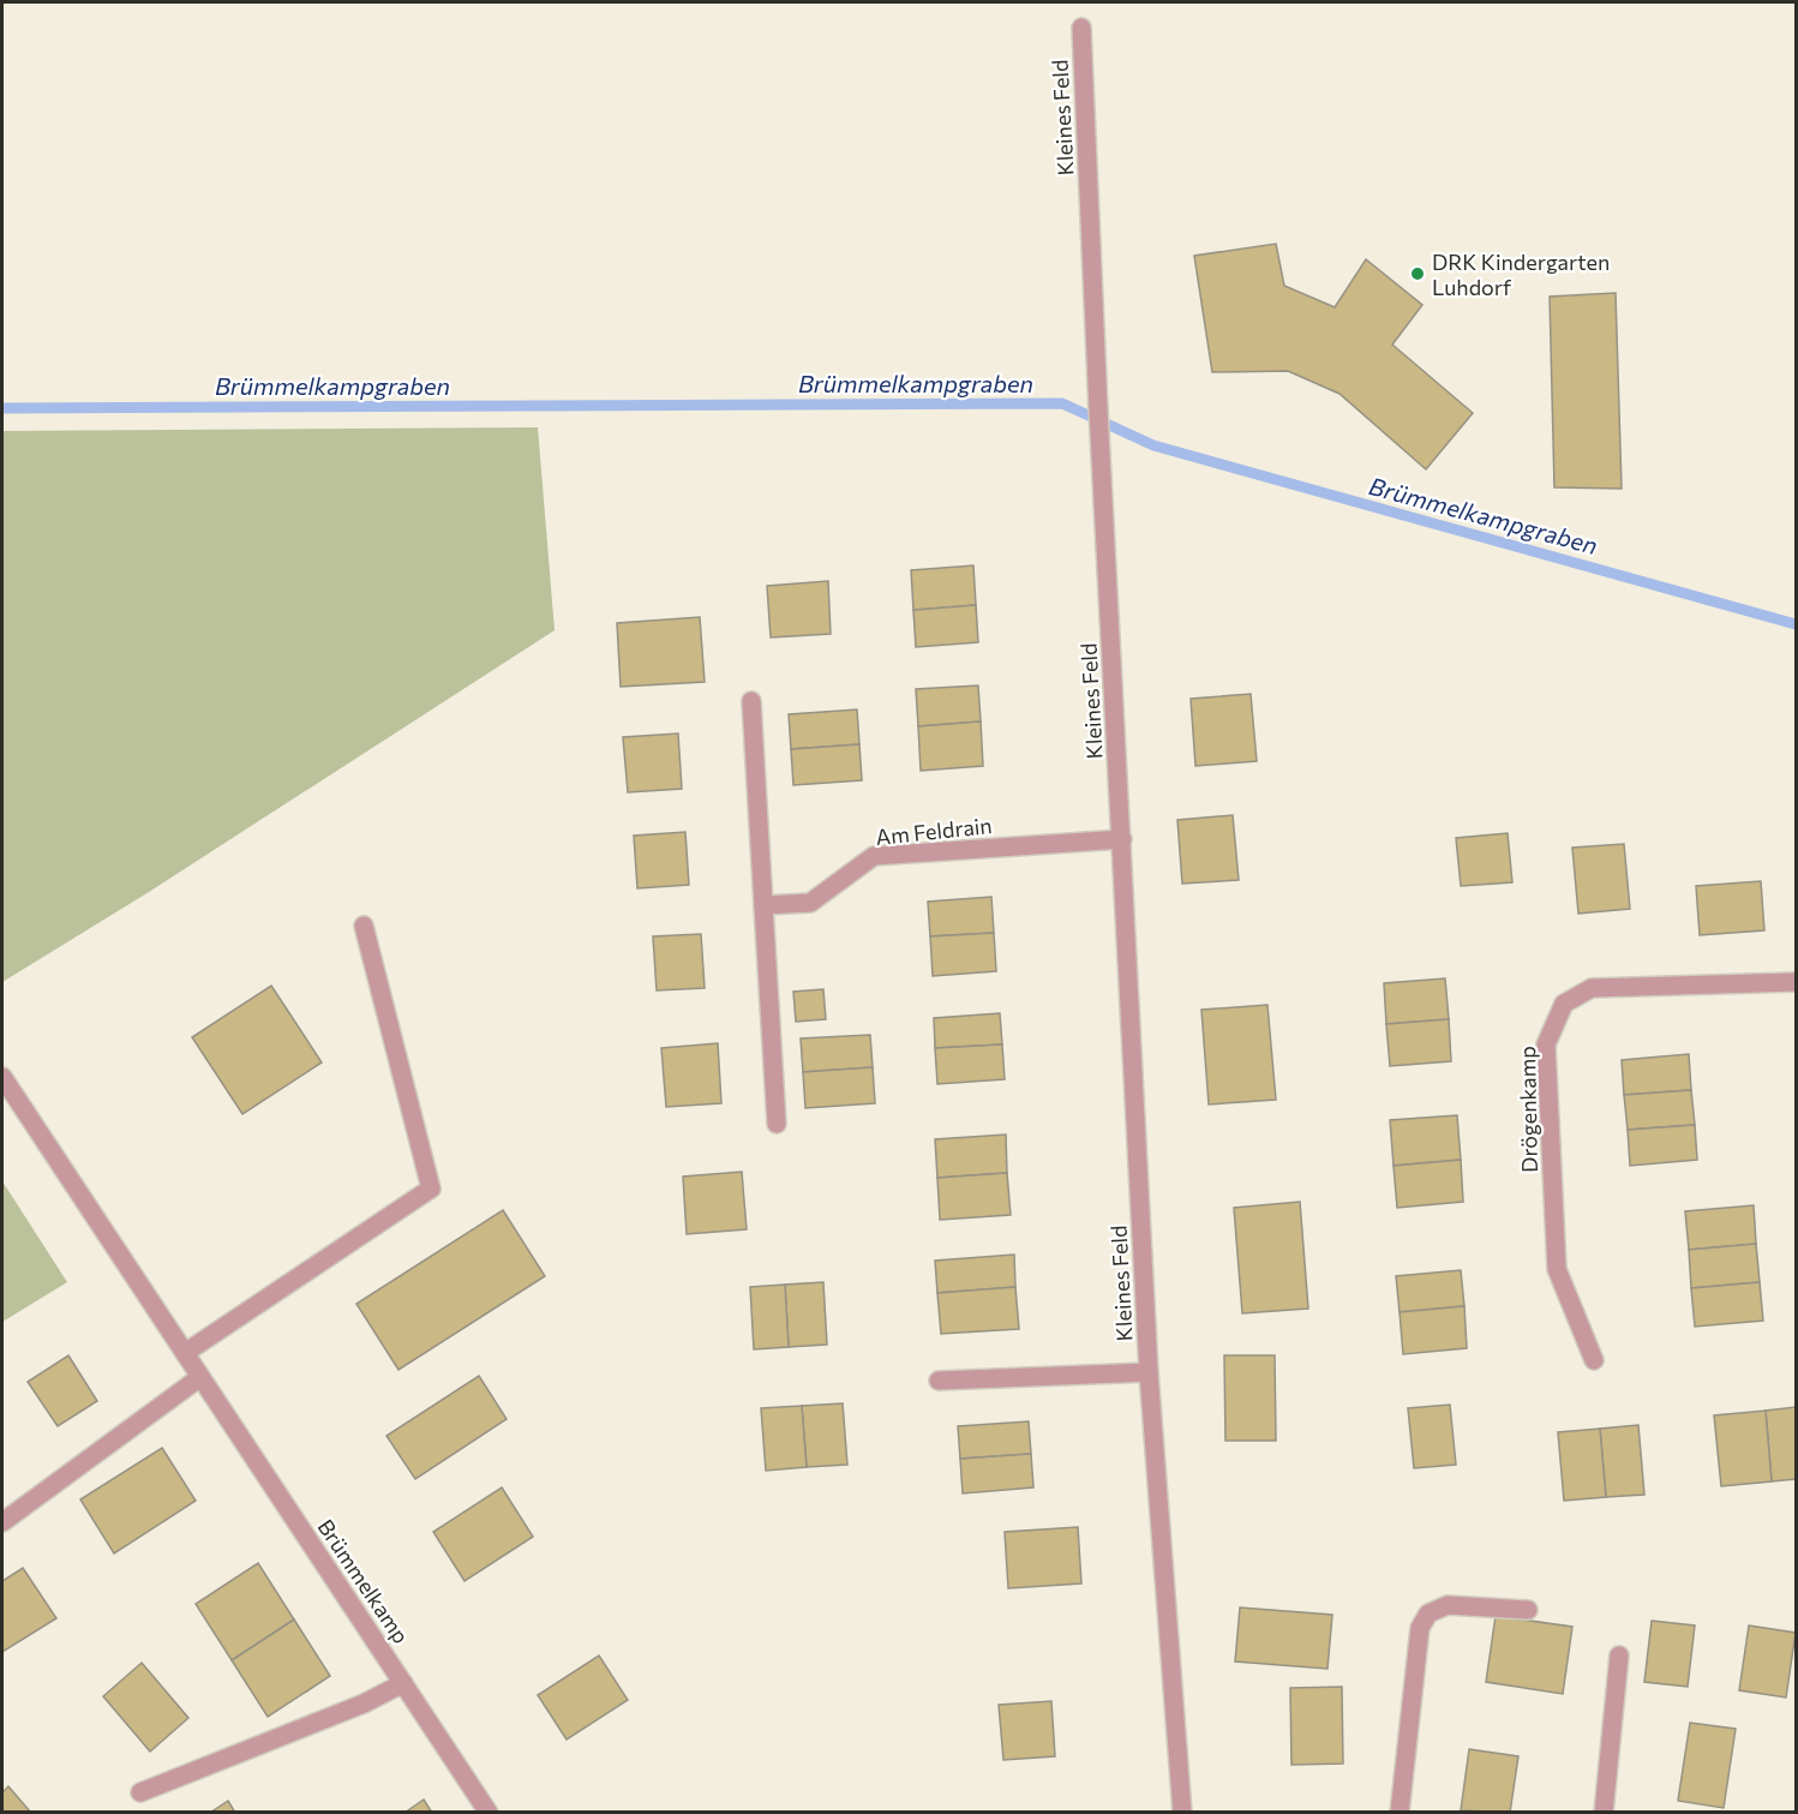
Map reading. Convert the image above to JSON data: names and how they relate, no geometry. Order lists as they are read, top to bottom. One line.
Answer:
{"streets":{"street":["Kleines Feld","Am Feldrain","Drögenkamp","Brümmelkamp"]},"crossings":[["Kleines Feld","Am Feldrain"]],"water":["Brümmelkampgraben"],"places":["DRK Kindergarten Luhdorf"]}
